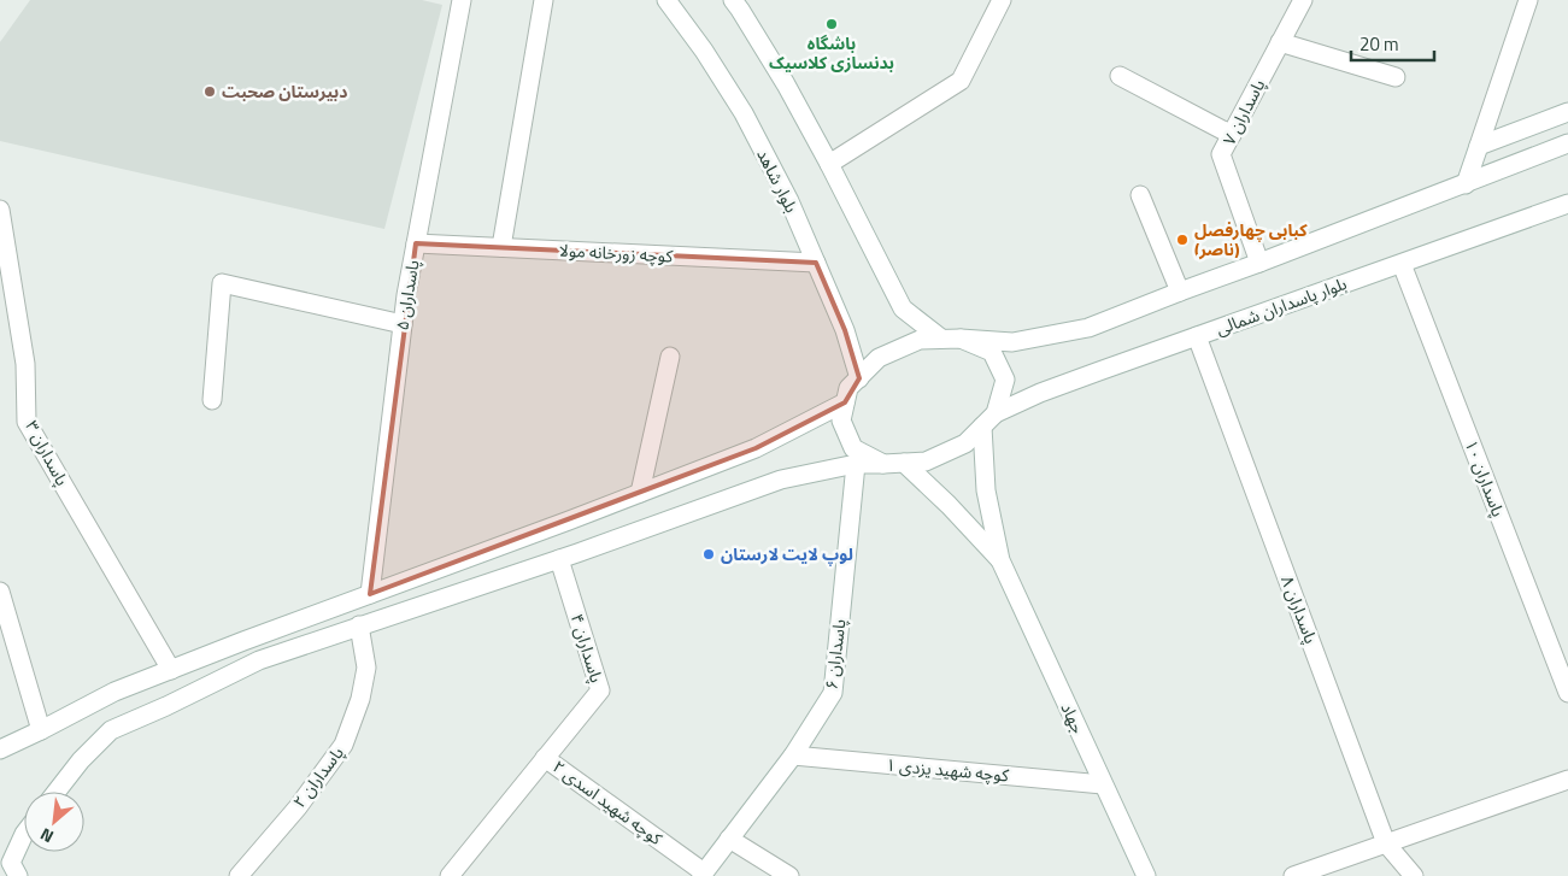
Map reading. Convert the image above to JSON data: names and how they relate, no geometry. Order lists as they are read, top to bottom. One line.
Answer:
{"streets":{"street":["پاسداران ۷","بلوار شاهد","کوچه زورخانه مولا","پاسداران ۵","بلوار پاسداران شمالی","پاسداران ۳","پاسداران ۱۰","پاسداران ۸","پاسداران ۴","پاسداران ۶","جهاد","کوچه شهید یزدی ۱","پاسداران ۲","کوچه شهید اسدی ۲"]},"crossings":[["بلوار شاهد","کوچه زورخانه مولا"],["بلوار شاهد","بلوار پاسداران شمالی"],["بلوار شاهد","جهاد"],["کوچه زورخانه مولا","پاسداران ۵"],["بلوار پاسداران شمالی","پاسداران ۱۰"],["بلوار پاسداران شمالی","پاسداران ۸"],["بلوار پاسداران شمالی","جهاد"],["پاسداران ۴","کوچه شهید اسدی ۲"],["پاسداران ۶","کوچه شهید یزدی ۱"],["پاسداران ۶","کوچه شهید اسدی ۲"],["جهاد","کوچه شهید یزدی ۱"]],"places":["باشگاه بدنسازی کلاسیک","دبیرستان صحبت","کبابی چهارفصل (ناصر)","لوپ لایت لارستان"],"scale_bar":"20 m","north":"bottom left"}
